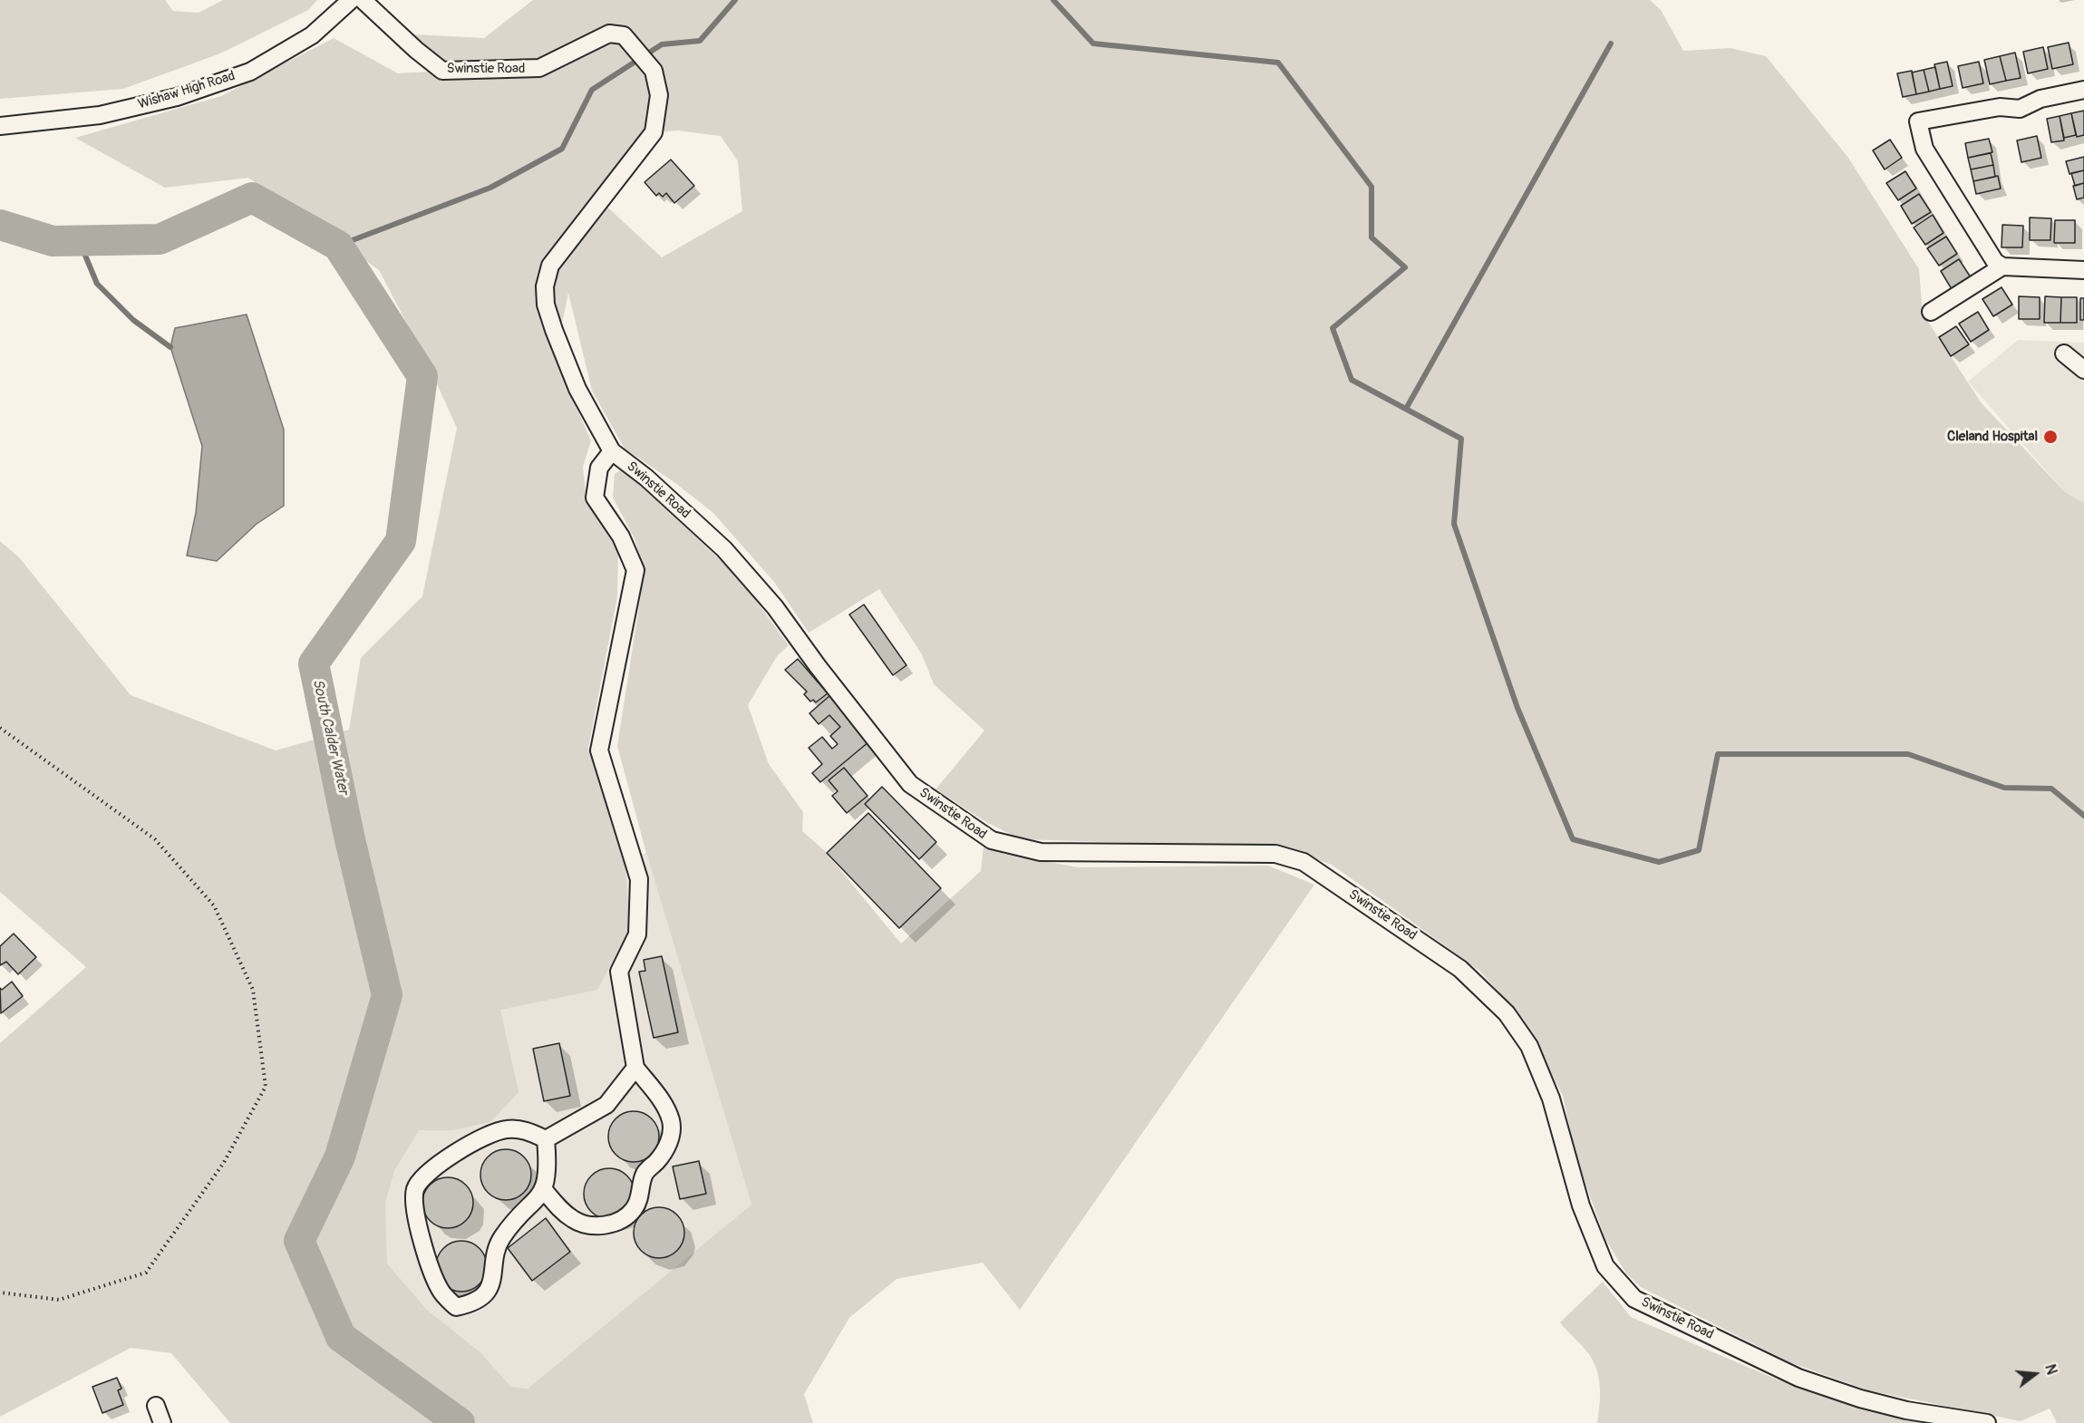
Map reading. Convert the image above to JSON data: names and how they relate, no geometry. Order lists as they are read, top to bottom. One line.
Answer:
{"streets":{"street":["Swinstie Road","Wishaw High Road"]},"water":["South Calder Water"],"places":["Cleland Hospital"],"north":"right"}
